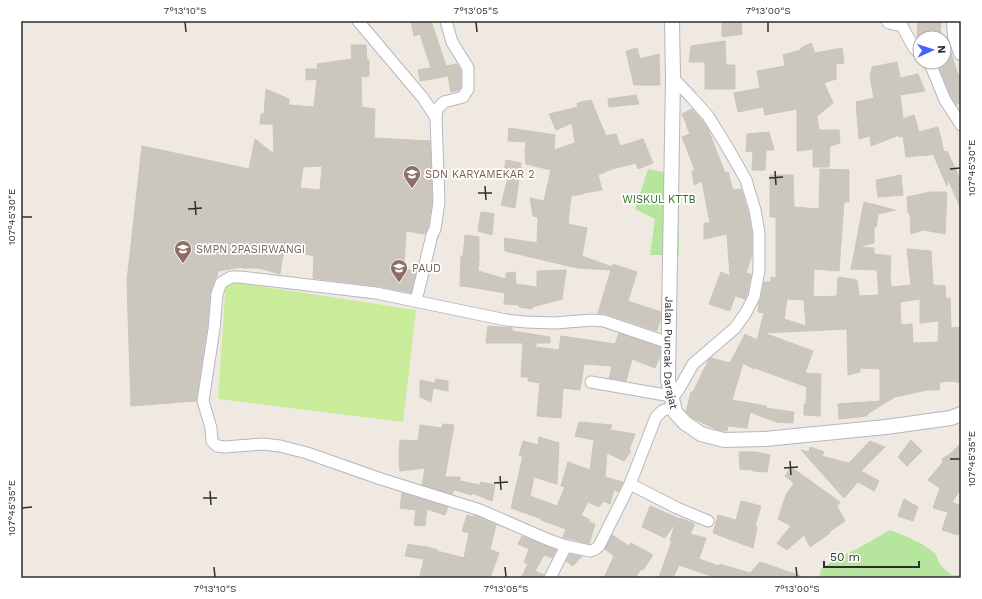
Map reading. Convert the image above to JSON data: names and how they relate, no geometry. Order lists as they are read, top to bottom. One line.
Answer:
{"streets":{"street":["Jalan Puncak Darajat"]},"parks":["WISKUL KTTB"],"places":{"school or university":["SDN KARYAMEKAR 2","SMPN 2PASIRWANGI","PAUD"]},"scale_bar":"50 m","north":"right","coordinates":["7°13'10\"S","7°13'05\"S","7°13'00\"S","107°45'30\"E","107°45'35\"E"]}
